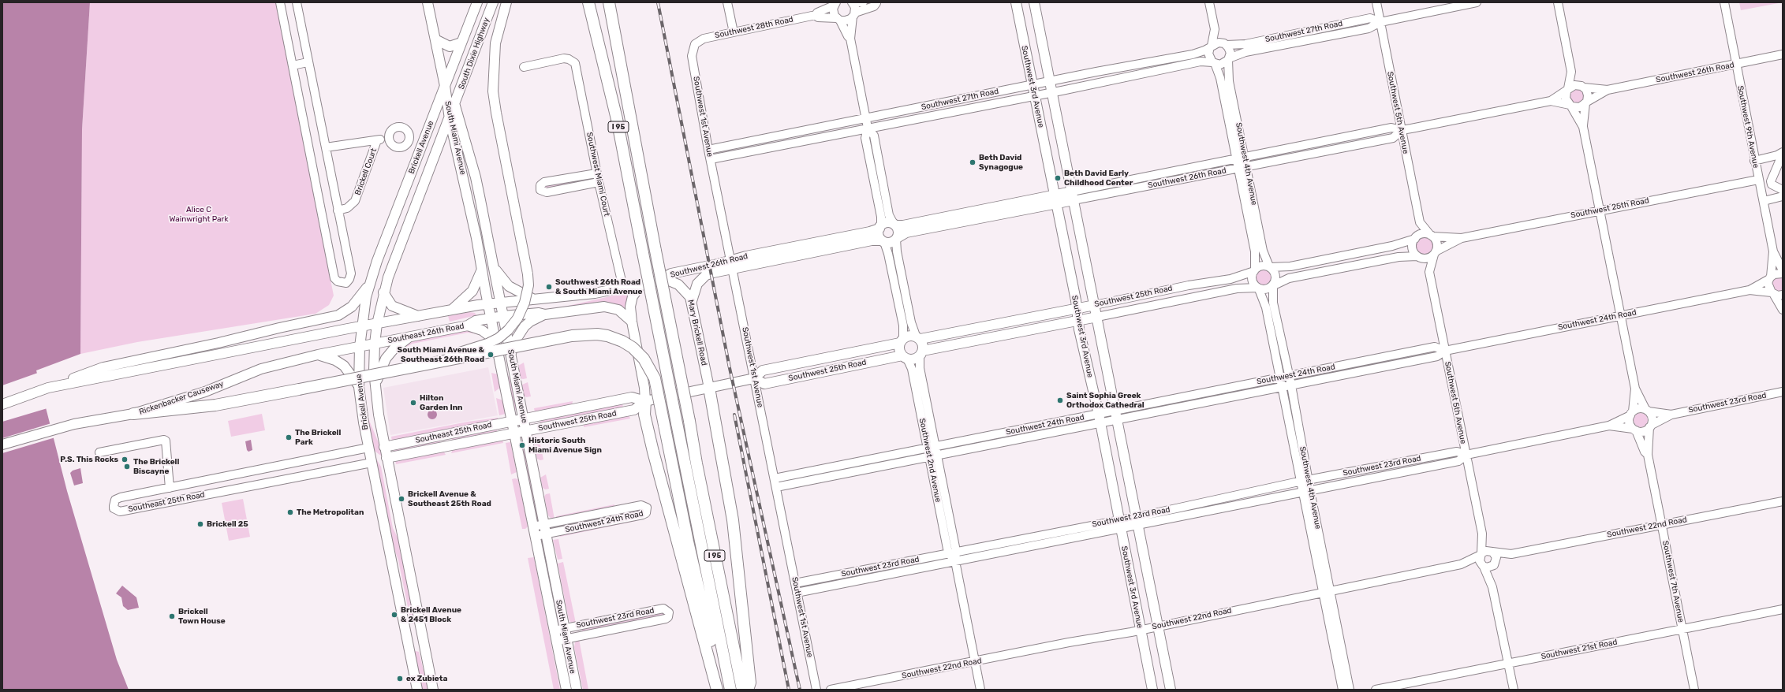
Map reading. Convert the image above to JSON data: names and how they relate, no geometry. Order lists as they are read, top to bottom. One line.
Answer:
{"streets":{"highway":["I 95"],"main road":["South Dixie Highway","Southwest 26th Road","Southwest 3rd Avenue","South Miami Avenue","Brickell Avenue","Southwest 25th Road","Mary Brickell Road","Southeast 26th Road","Rickenbacker Causeway","Southeast 25th Road"],"street":["Southwest 28th Road","Southwest 27th Road","Southwest 5th Avenue","Southwest 1st Avenue","Southwest 9th Avenue","Southwest 4th Avenue","Brickell Court","Southwest Miami Court","Southwest 24th Road","Southwest 23rd Road","Southwest 2nd Avenue","Southwest 22nd Road","Southwest 7th Avenue","Southwest 21st Road"]},"crossings":[["Southwest 28th Road","Southwest 1st Avenue"],["Southwest 27th Road","Southwest 3rd Avenue"],["Southwest 27th Road","Southwest 5th Avenue"],["Southwest 27th Road","Southwest 1st Avenue"],["Southwest 27th Road","Southwest 4th Avenue"],["South Dixie Highway","South Miami Avenue"],["South Dixie Highway","Brickell Avenue"],["Southwest 26th Road","Southwest 3rd Avenue"],["Southwest 26th Road","Southwest 5th Avenue"],["Southwest 26th Road","Southwest 1st Avenue"],["Southwest 26th Road","Southwest 9th Avenue"],["Southwest 26th Road","South Miami Avenue"],["Southwest 26th Road","Southwest 4th Avenue"],["Southwest 26th Road","Southwest Miami Court"],["Southwest 26th Road","Mary Brickell Road"],["Southwest 3rd Avenue","Southwest 25th Road"],["Southwest 3rd Avenue","Southwest 24th Road"],["Southwest 3rd Avenue","Southwest 23rd Road"],["Southwest 3rd Avenue","Southwest 22nd Road"],["Southwest 5th Avenue","Southwest 25th Road"],["Southwest 5th Avenue","Southwest 24th Road"],["Southwest 5th Avenue","Southwest 23rd Road"],["Southwest 5th Avenue","Southwest 22nd Road"],["Southwest 1st Avenue","Southwest 25th Road"],["Southwest 1st Avenue","Southwest 24th Road"],["Southwest 1st Avenue","Southwest 23rd Road"],["Southwest 9th Avenue","Southwest 25th Road"],["Southwest 9th Avenue","Southwest 24th Road"],["South Miami Avenue","Brickell Avenue"],["South Miami Avenue","Southwest 25th Road"],["South Miami Avenue","Southwest 24th Road"],["South Miami Avenue","Southeast 26th Road"],["South Miami Avenue","Southwest 23rd Road"],["South Miami Avenue","Southeast 25th Road"],["Brickell Avenue","Southeast 26th Road"],["Brickell Avenue","Rickenbacker Causeway"],["Brickell Avenue","Southeast 25th Road"],["Southwest 4th Avenue","Southwest 25th Road"],["Southwest 4th Avenue","Southwest 24th Road"],["Southwest 4th Avenue","Southwest 23rd Road"],["Southwest 4th Avenue","Southwest 22nd Road"],["Southwest 25th Road","Mary Brickell Road"],["Southwest 25th Road","Southeast 25th Road"],["Southwest 25th Road","Southwest 2nd Avenue"],["Southwest 24th Road","Southwest 2nd Avenue"],["Southeast 26th Road","Rickenbacker Causeway"],["Southwest 23rd Road","Southwest 2nd Avenue"],["Southwest 23rd Road","Southwest 7th Avenue"],["Southwest 2nd Avenue","Southwest 22nd Road"],["Southwest 22nd Road","Southwest 7th Avenue"],["Southwest 7th Avenue","Southwest 21st Road"]],"parks":["Alice C Wainwright Park"],"places":["Beth David Synagogue","Beth David Early Childhood Center","Southwest 26th Road & South Miami Avenue","South Miami Avenue & Southeast 26th Road","Saint Sophia Greek Orthodox Cathedral","Hilton Garden Inn","The Brickell Park","Historic South Miami Avenue Sign","P.S. This Rocks","The Brickell Biscayne","Brickell Avenue & Southeast 25th Road","The Metropolitan","Brickell 25","Brickell Avenue & 2451 Block","Brickell Town House","ex Zubieta"]}
